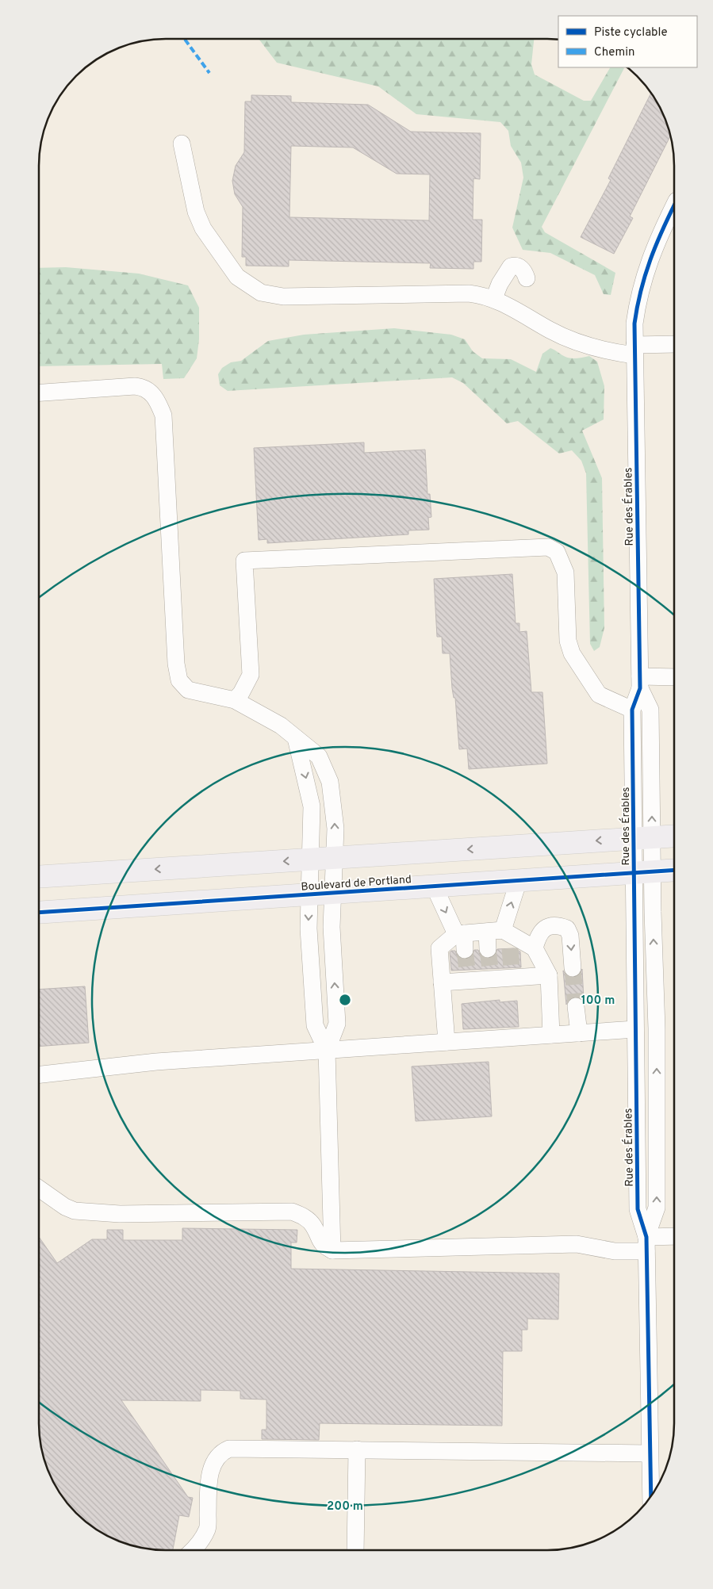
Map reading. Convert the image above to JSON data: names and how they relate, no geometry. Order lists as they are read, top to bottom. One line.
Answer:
{"streets":{"main road":["Boulevard de Portland"],"street":["Rue des Érables"]},"crossings":[["Rue des Érables","Boulevard de Portland"]],"legend":["Piste cyclable","Chemin"],"rings":["100 m","200 m"]}
